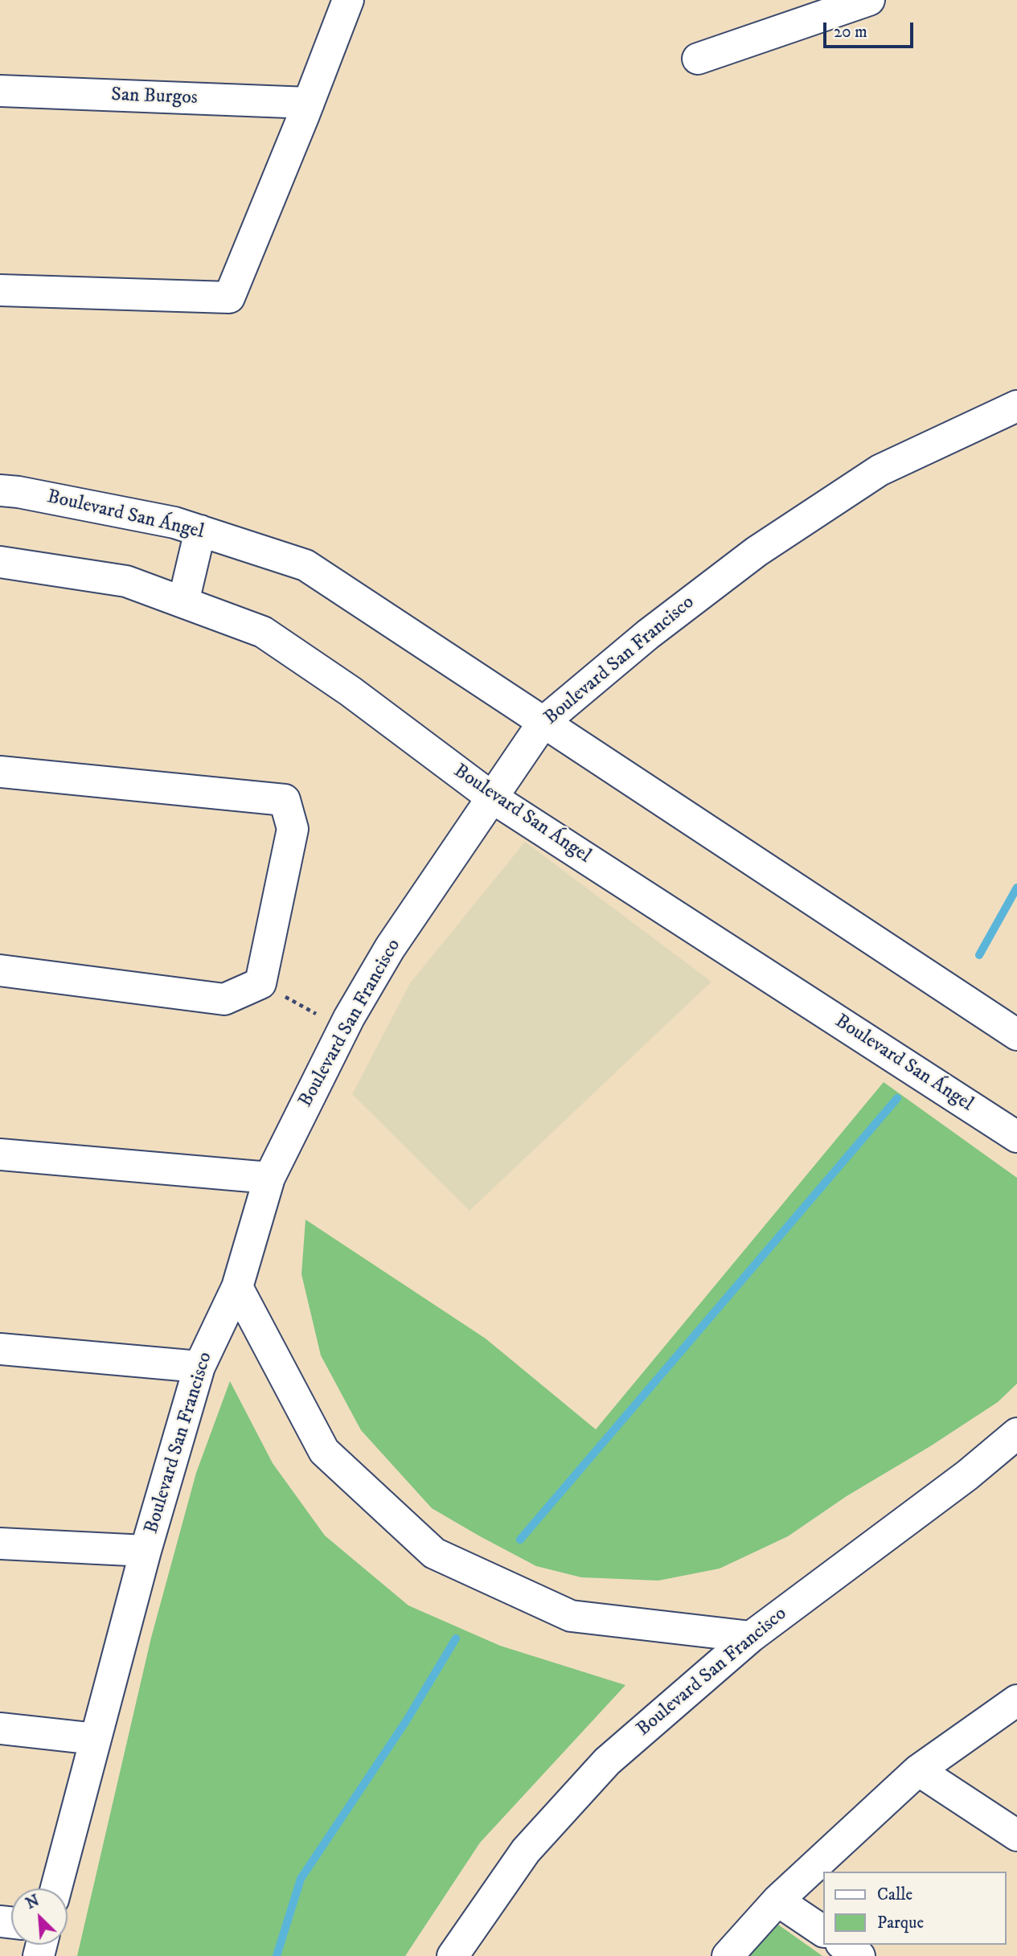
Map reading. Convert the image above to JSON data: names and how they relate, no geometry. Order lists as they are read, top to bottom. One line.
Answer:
{"streets":{"street":["San Burgos","Boulevard San Ángel","Boulevard San Francisco"]},"crossings":[["Boulevard San Ángel","Boulevard San Francisco"]],"legend":["Calle","Parque"],"scale_bar":"20 m","north":"top left"}
